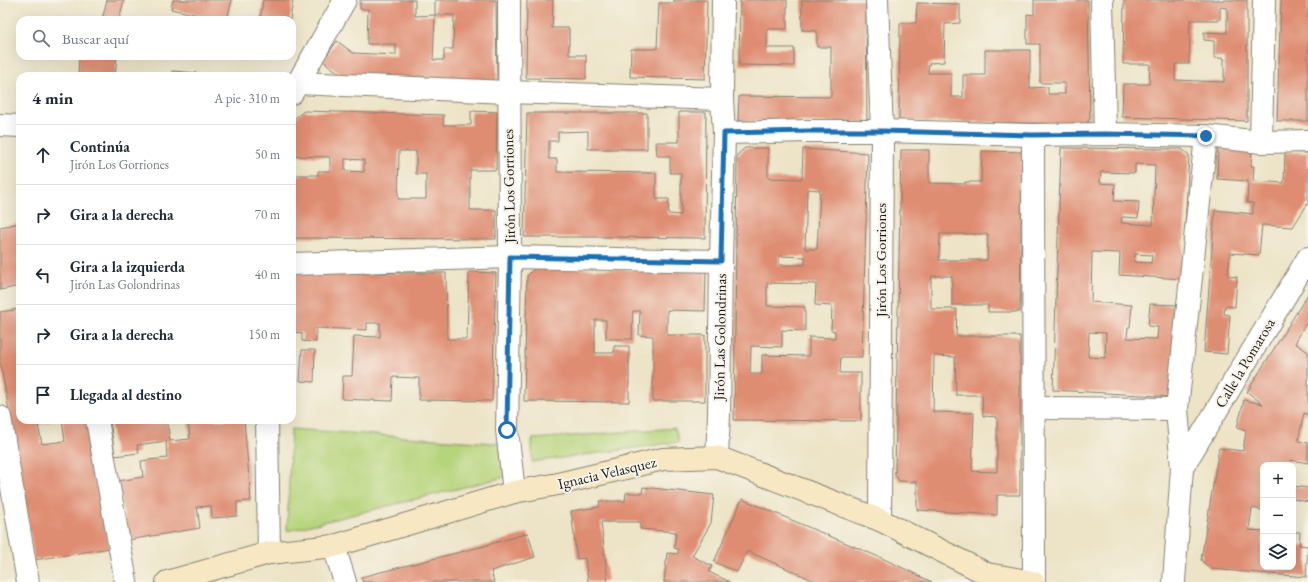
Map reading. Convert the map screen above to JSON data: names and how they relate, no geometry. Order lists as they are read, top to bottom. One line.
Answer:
{"streets":{"main road":["Ignacia Velasquez"],"street":["Jirón Los Gorriones","Jirón Las Golondrinas","Calle la Pomarosa"]},"crossings":[["Jirón Los Gorriones","Ignacia Velasquez"],["Jirón Las Golondrinas","Ignacia Velasquez"]],"page":{"search":"Buscar aquí","heading":["4 min","A pie · 310 m"],"list":[["Continúa","Jirón Los Gorriones","50 m"],["Gira a la derecha","70 m"],["Gira a la izquierda","Jirón Las Golondrinas","40 m"],["Gira a la derecha","150 m"],"Llegada al destino"],"map_buttons":["+","−"]}}
